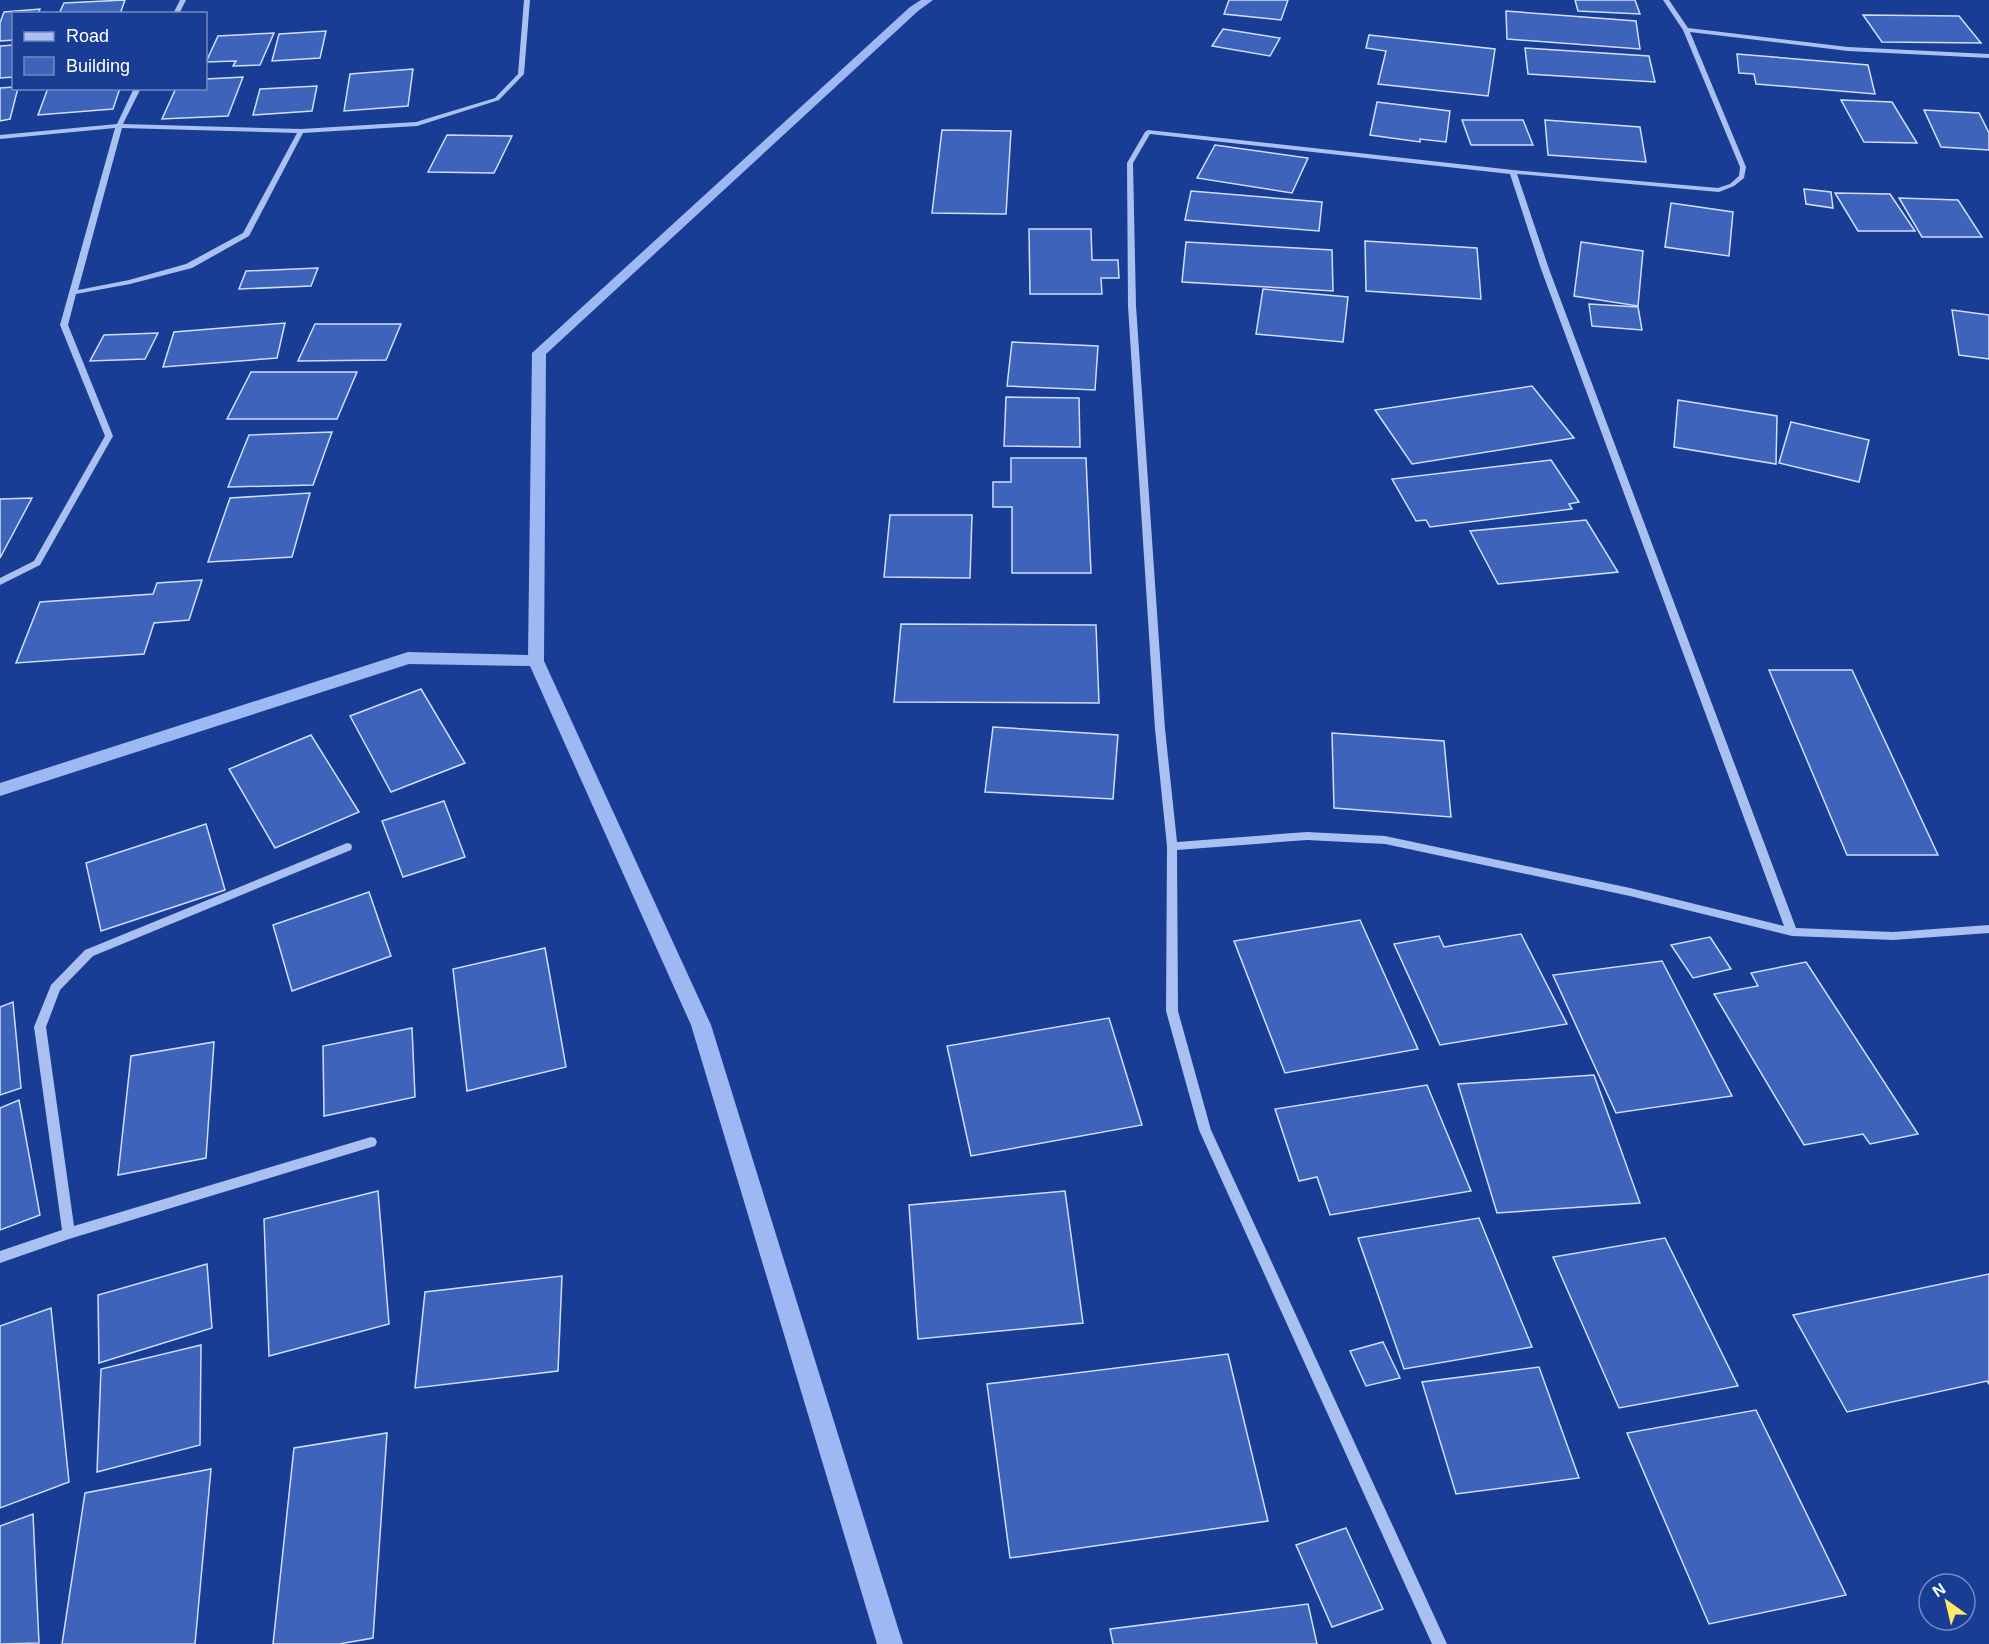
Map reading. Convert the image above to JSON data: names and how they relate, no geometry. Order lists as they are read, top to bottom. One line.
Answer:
{"legend":["Road","Building"],"north":"top left"}
